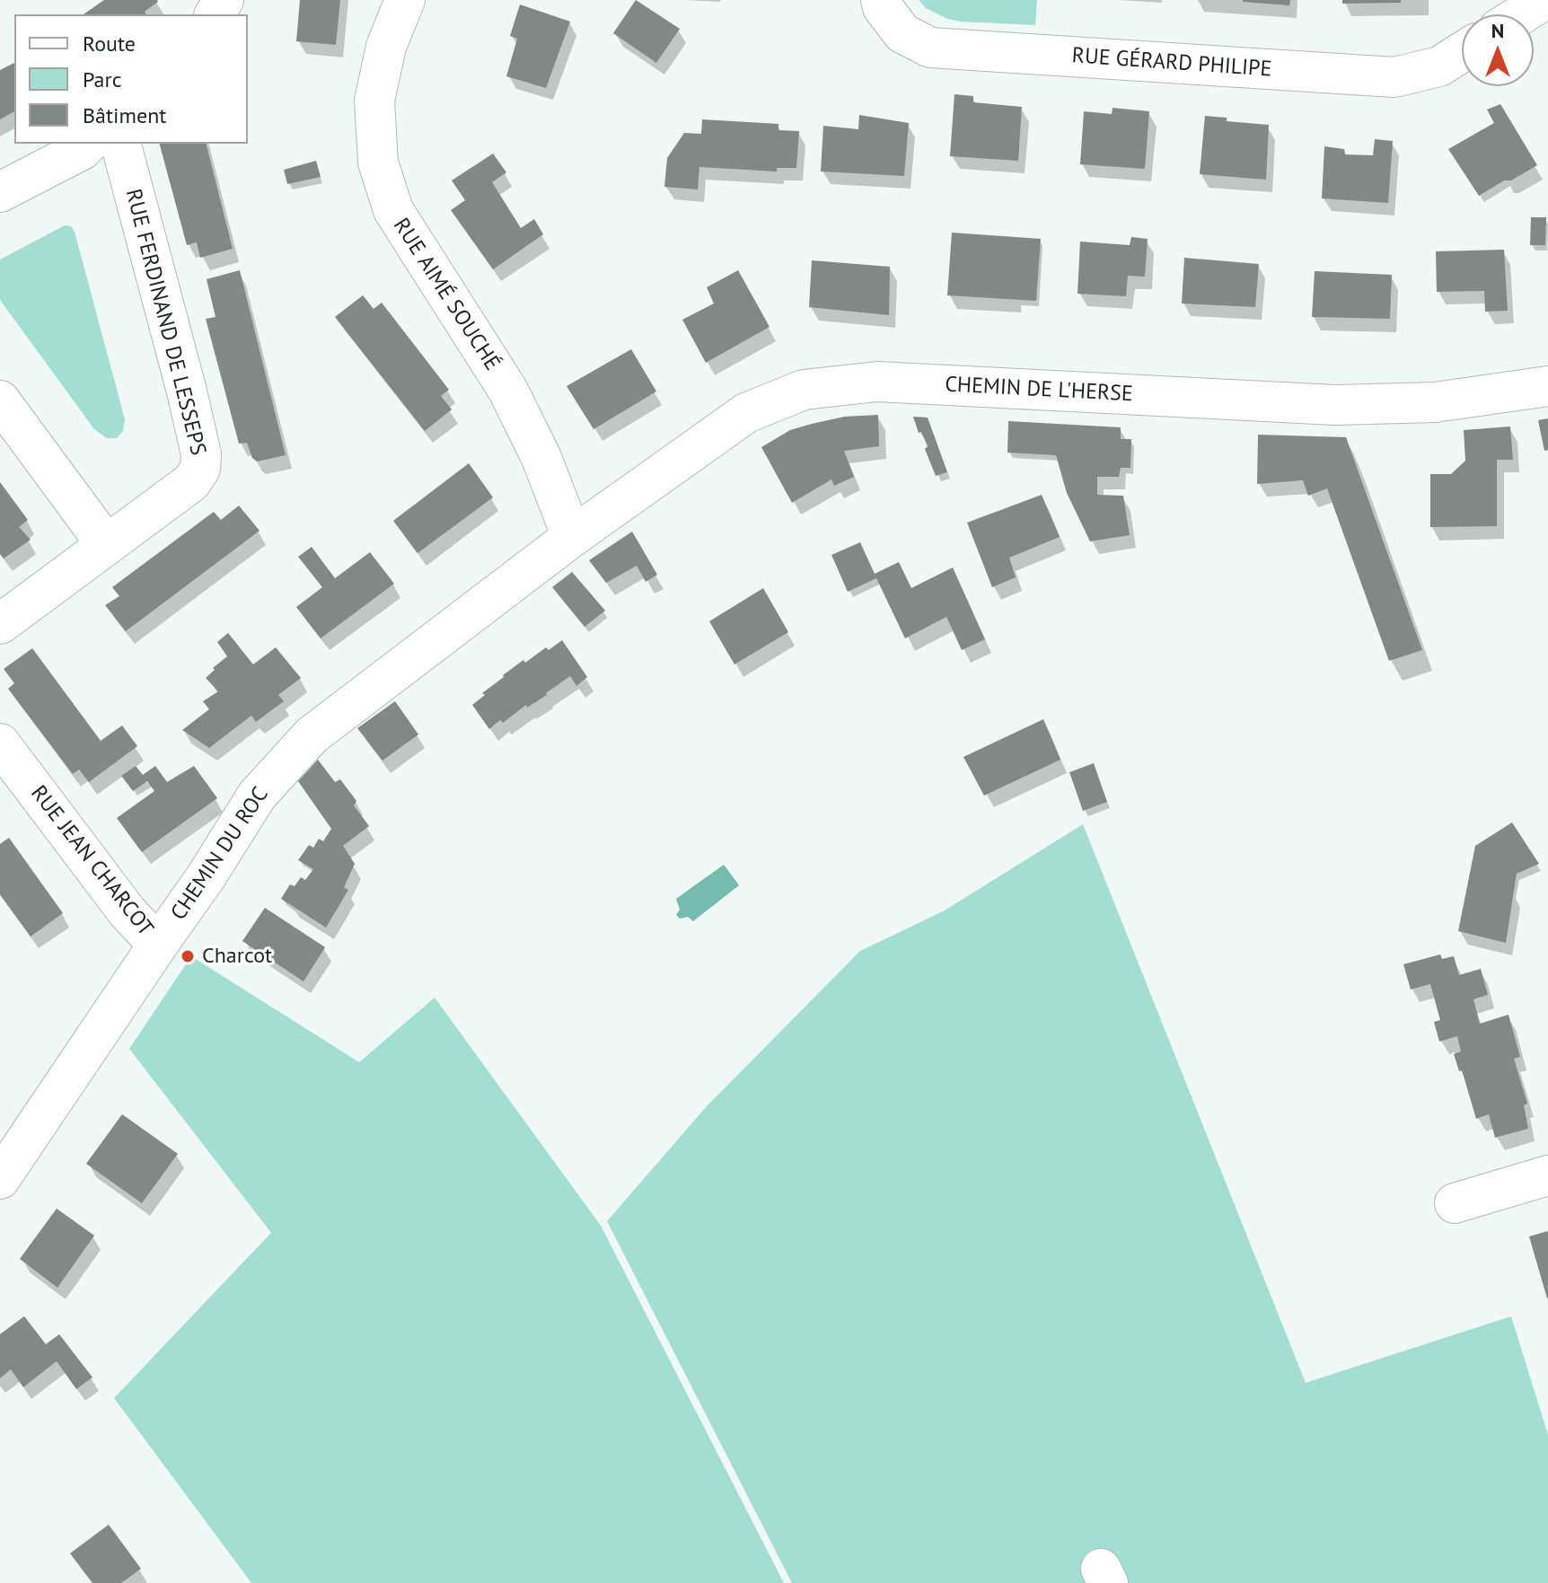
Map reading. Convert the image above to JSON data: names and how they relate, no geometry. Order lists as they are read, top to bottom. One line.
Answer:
{"streets":{"street":["RUE GÉRARD PHILIPE","RUE AIMÉ SOUCHÉ","RUE FERDINAND DE LESSEPS","CHEMIN DE L'HERSE","CHEMIN DU ROC","RUE JEAN CHARCOT"]},"crossings":[["RUE AIMÉ SOUCHÉ","CHEMIN DE L'HERSE"],["RUE AIMÉ SOUCHÉ","CHEMIN DU ROC"],["CHEMIN DE L'HERSE","CHEMIN DU ROC"],["CHEMIN DU ROC","RUE JEAN CHARCOT"]],"places":["Charcot"],"legend":["Route","Parc","Bâtiment"],"north":"top"}
